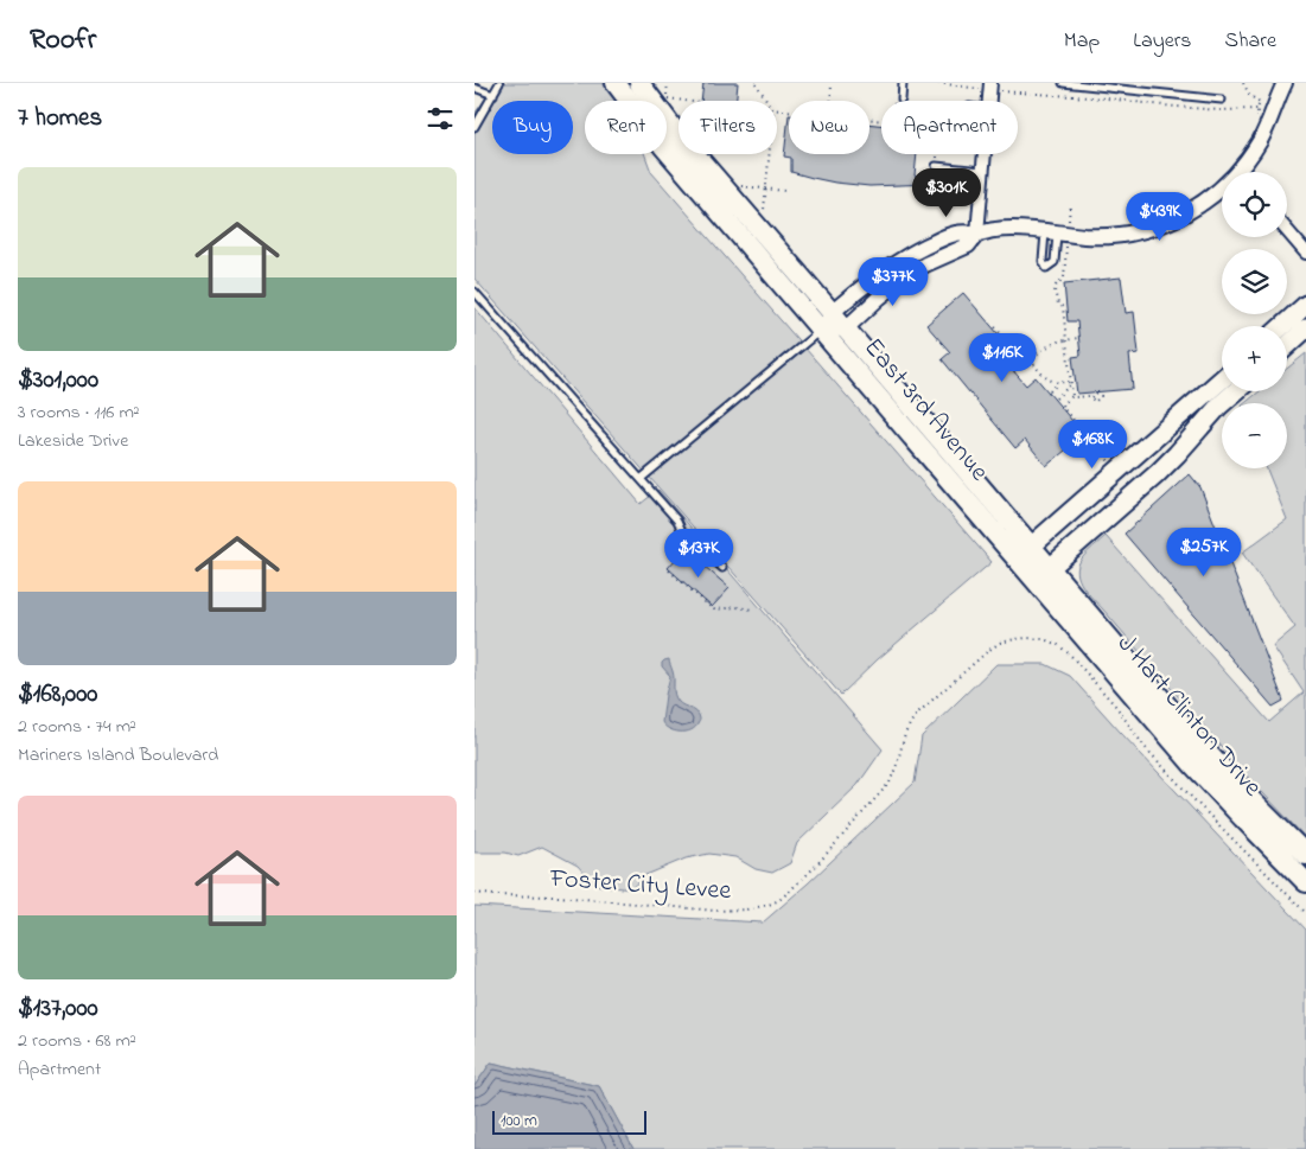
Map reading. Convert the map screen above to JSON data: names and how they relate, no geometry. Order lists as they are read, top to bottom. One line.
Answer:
{"streets":{"main road":["East 3rd Avenue","J Hart Clinton Drive"],"path":["Foster City Levee"]},"crossings":[["East 3rd Avenue","J Hart Clinton Drive"]],"scale_bar":"100 m","page":{"header":"Roofr","nav":["Map","Layers","Share"],"heading":"7 homes","chip":["Buy","Rent","Filters","New","Apartment"],"list":[{"name":"$301,000","note":"3 rooms · 116 m² · Lakeside Drive"},{"name":"$168,000","note":"2 rooms · 74 m² · Mariners Island Boulevard"},{"name":"$137,000","note":"2 rooms · 68 m² · Apartment"}],"price":["$301K","$439K","$377K","$116K","$168K","$257K","$137K"],"map_buttons":["+","−"],"scale":"100 m"}}
